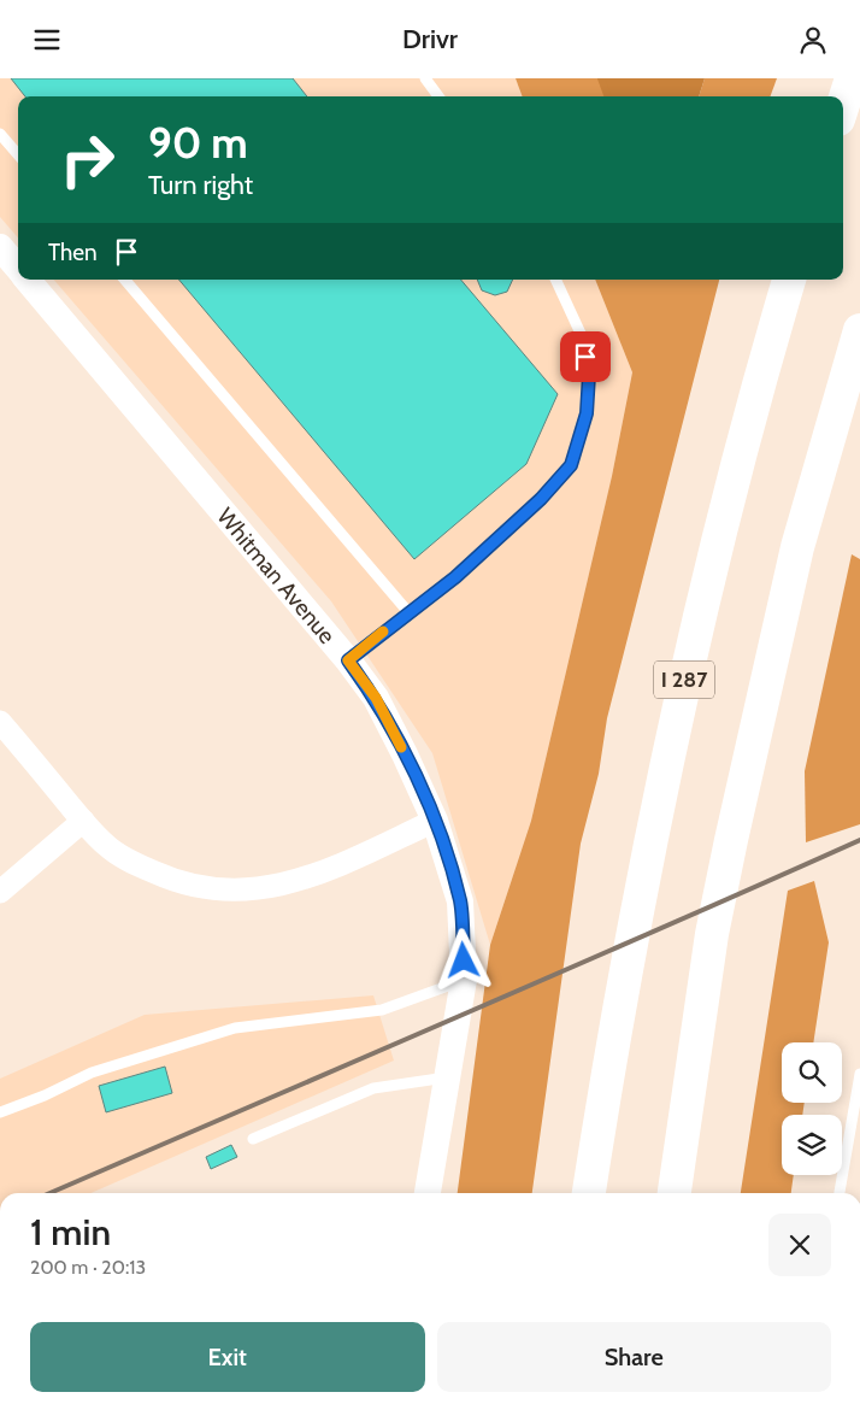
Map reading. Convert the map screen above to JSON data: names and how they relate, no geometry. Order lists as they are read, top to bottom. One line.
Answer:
{"streets":{"highway":["I 287"],"street":["Whitman Avenue"]},"page":{"header":"Drivr","turn":["90 m","Turn right"],"then":"Then","heading":["1 min","200 m · 20:13"],"buttons":["Exit","Share"]}}
